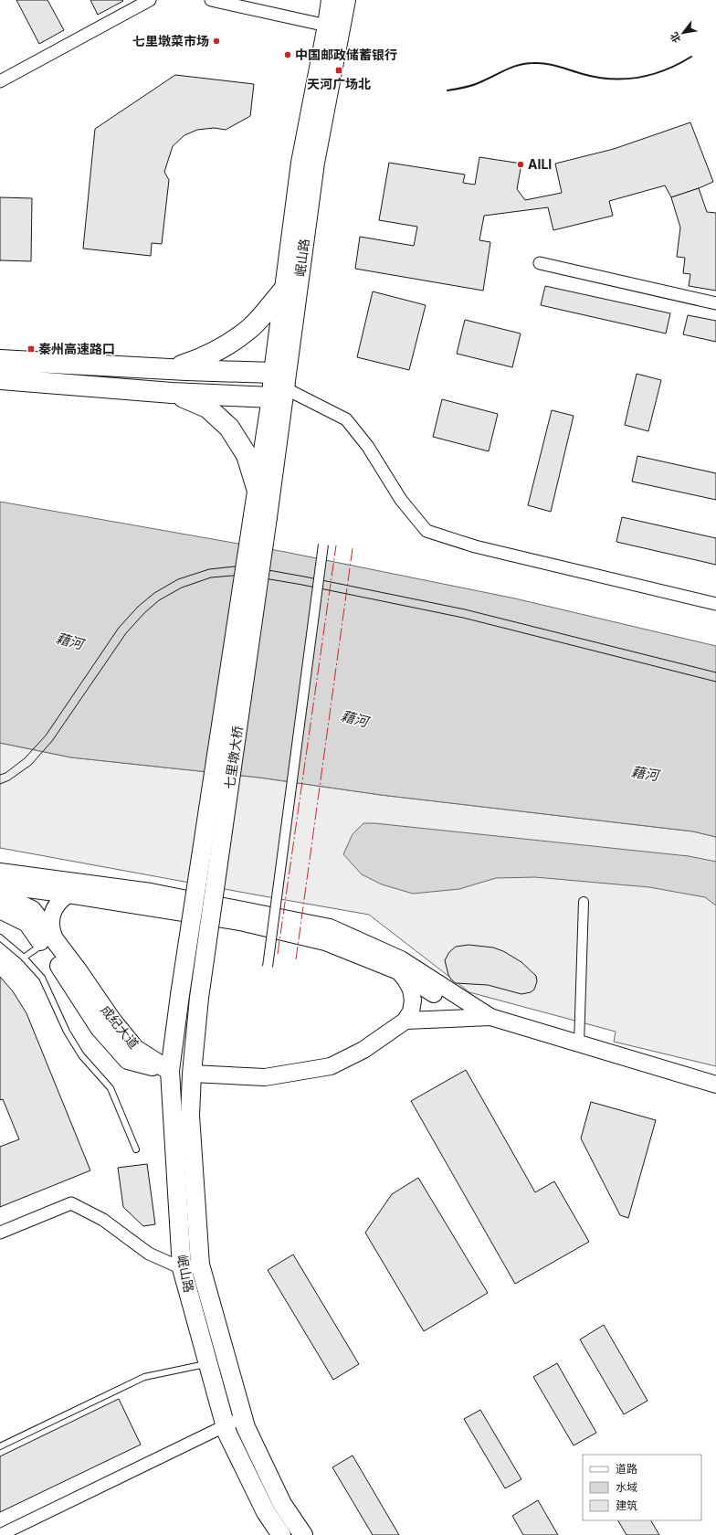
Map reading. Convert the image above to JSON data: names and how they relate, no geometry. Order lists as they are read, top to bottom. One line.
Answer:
{"streets":{"main road":["岷山路","七里墩大桥","成纪大道"]},"crossings":[["岷山路","七里墩大桥"],["岷山路","成纪大道"]],"water":["藉河"],"places":{"other":["七里墩菜市场","中国邮政储蓄银行","AILI"],"transit":["天河广场北","秦州高速路口"]},"legend":["道路","水域","建筑"],"north":"bottom left"}
